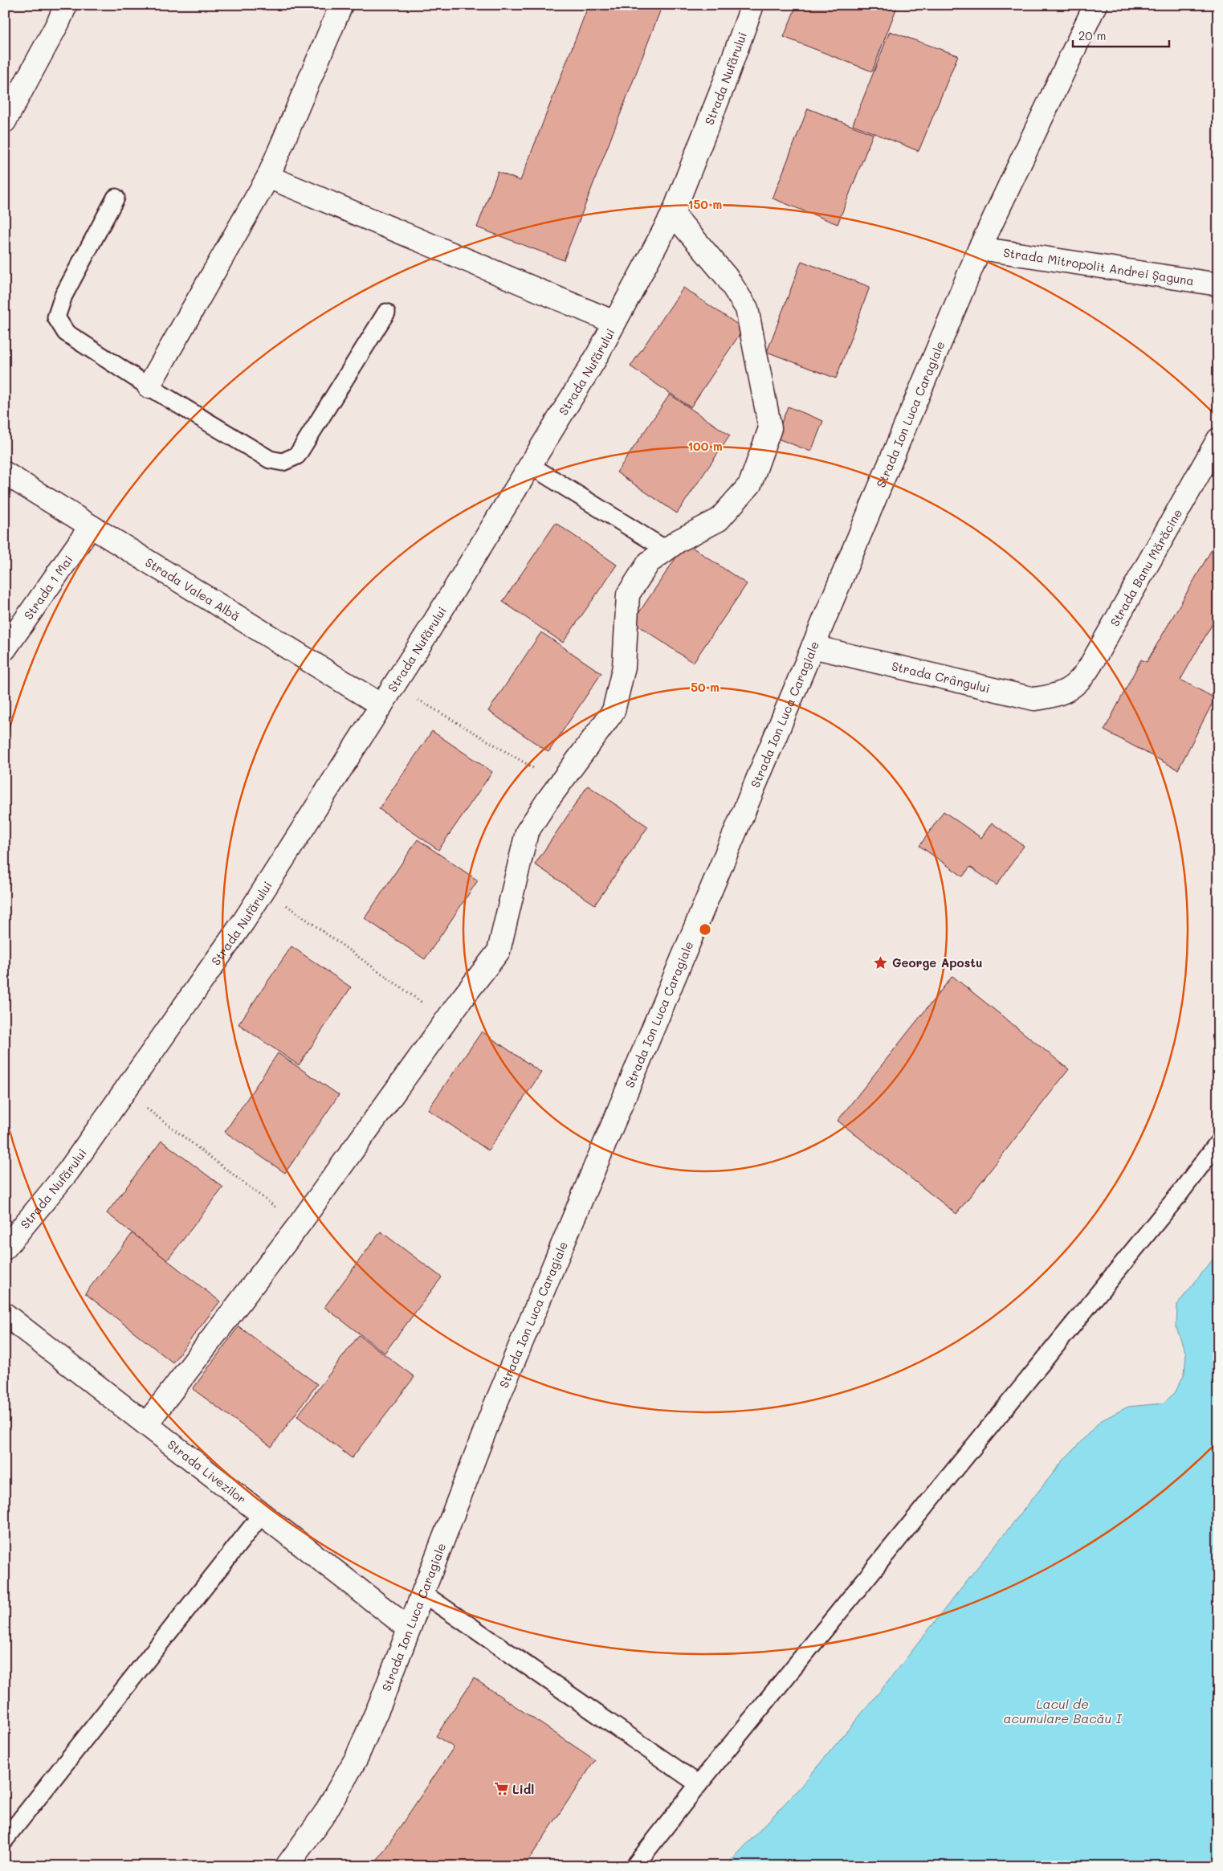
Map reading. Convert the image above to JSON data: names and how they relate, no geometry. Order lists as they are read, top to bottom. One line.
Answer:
{"streets":{"street":["Strada Nufărului","Strada Mitropolit Andrei Șaguna","Strada Ion Luca Caragiale","Strada Banu Mărăcine","Strada 1 Mai","Strada Valea Albă","Strada Crângului","Strada Livezilor"]},"crossings":[["Strada Nufărului","Strada Valea Albă"],["Strada Mitropolit Andrei Șaguna","Strada Ion Luca Caragiale"],["Strada Ion Luca Caragiale","Strada Crângului"],["Strada Ion Luca Caragiale","Strada Livezilor"],["Strada Banu Mărăcine","Strada Crângului"],["Strada 1 Mai","Strada Valea Albă"]],"water":["Lacul de acumulare Bacău I"],"places":{"place":["George Apostu"],"supermarket":["Lidl"]},"scale_bar":"20 m","rings":["150 m","100 m","50 m"]}
